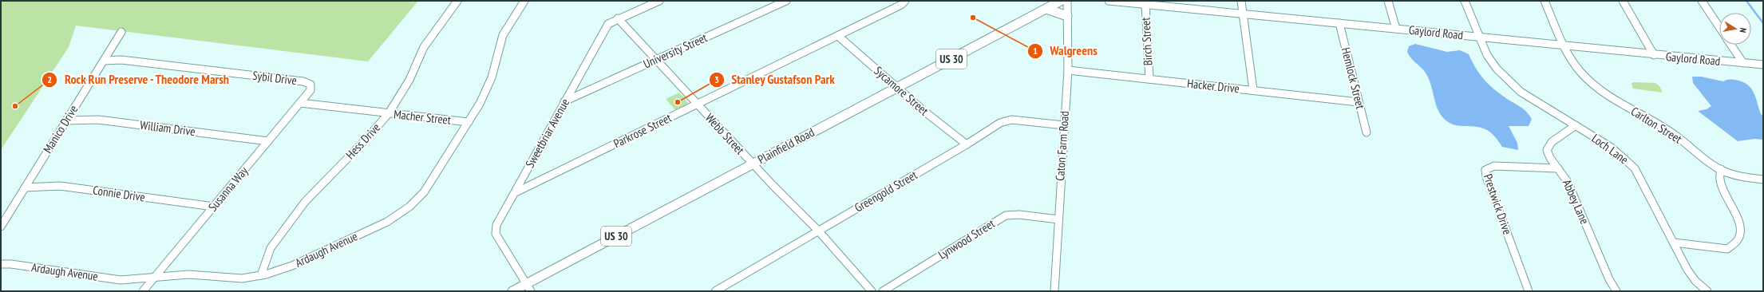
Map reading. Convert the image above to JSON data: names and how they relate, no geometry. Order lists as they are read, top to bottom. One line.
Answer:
{"streets":{"main road":["US 30","Plainfield Road"],"street":["Gaylord Road","Birch Street","University Street","Sybil Drive","Hemlock Street","Hacker Drive","Sycamore Street","Macher Street","Carlton Street","William Drive","Manico Drive","Parkrose Street","Sweetbriar Avenue","Webb Street","Hess Drive","Caton Farm Road","Loch Lane","Susanna Way","Greengold Street","Connie Drive","Abbey Lane","Prestwick Drive","Lynwood Street","Ardaugh Avenue"]},"crossings":[["Gaylord Road","Birch Street"],["Gaylord Road","Hemlock Street"],["Gaylord Road","Carlton Street"],["Gaylord Road","Loch Lane"],["Birch Street","Hacker Drive"],["University Street","Sweetbriar Avenue"],["University Street","Webb Street"],["Sybil Drive","Manico Drive"],["Sybil Drive","Susanna Way"],["Hemlock Street","Hacker Drive"],["Hacker Drive","Caton Farm Road"],["Sycamore Street","Parkrose Street"],["Sycamore Street","Plainfield Road"],["Sycamore Street","Greengold Street"],["Macher Street","Hess Drive"],["Macher Street","Susanna Way"],["Macher Street","Ardaugh Avenue"],["William Drive","Manico Drive"],["William Drive","Susanna Way"],["Manico Drive","Connie Drive"],["Parkrose Street","Sweetbriar Avenue"],["Parkrose Street","Webb Street"],["Sweetbriar Avenue","Webb Street"],["Sweetbriar Avenue","Plainfield Road"],["Webb Street","Plainfield Road"],["Webb Street","Greengold Street"],["Hess Drive","Ardaugh Avenue"],["Caton Farm Road","Greengold Street"],["Caton Farm Road","Lynwood Street"],["Loch Lane","Abbey Lane"],["Susanna Way","Connie Drive"],["Susanna Way","Ardaugh Avenue"],["Abbey Lane","Prestwick Drive"]],"places":["Walgreens","Stanley Gustafson Park","Rock Run Preserve - Theodore Marsh"],"north":"right"}
